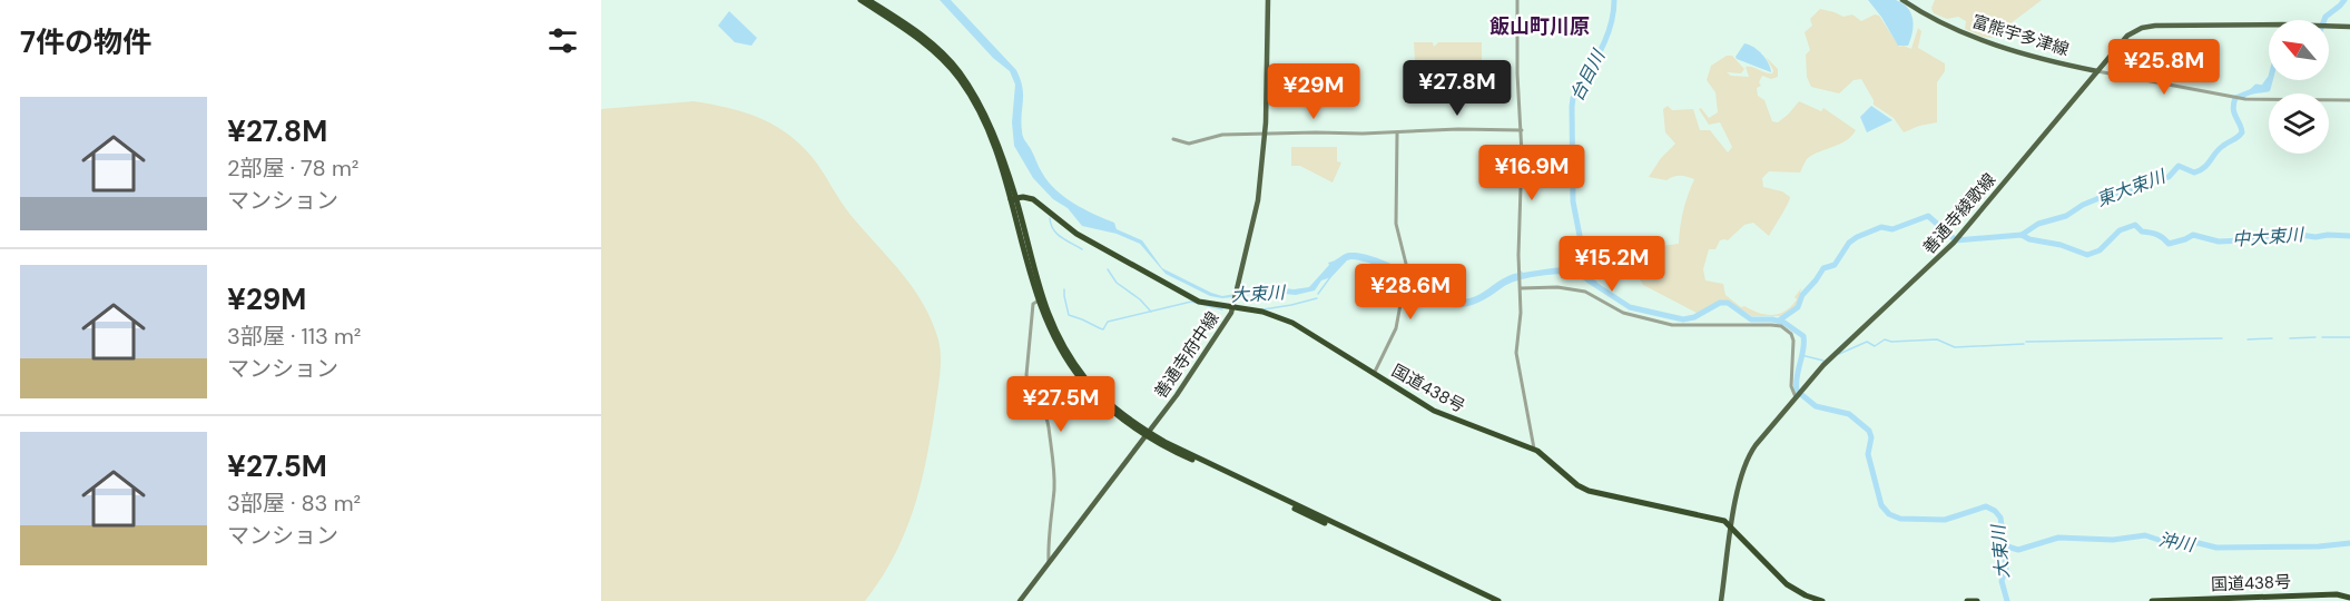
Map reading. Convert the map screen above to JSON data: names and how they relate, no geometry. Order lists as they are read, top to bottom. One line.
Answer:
{"streets":{"highway":["国道438号"],"main road":["富熊宇多津線","善通寺綾歌線","善通寺府中線"]},"crossings":[["富熊宇多津線","善通寺綾歌線"],["善通寺綾歌線","国道438号"],["善通寺府中線","国道438号"]],"districts":["飯山町川原"],"water":["台目川","東大束川","中大束川","大束川","沖川"],"north":"top left","page":{"heading":"7件の物件","price":["¥25.8M","¥27.8M","¥29M","¥16.9M","¥15.2M","¥28.6M","¥27.5M"],"list":[{"name":"¥27.8M","note":"2部屋 · 78 m² · マンション"},{"name":"¥29M","note":"3部屋 · 113 m² · マンション"},{"name":"¥27.5M","note":"3部屋 · 83 m² · マンション"}]}}
